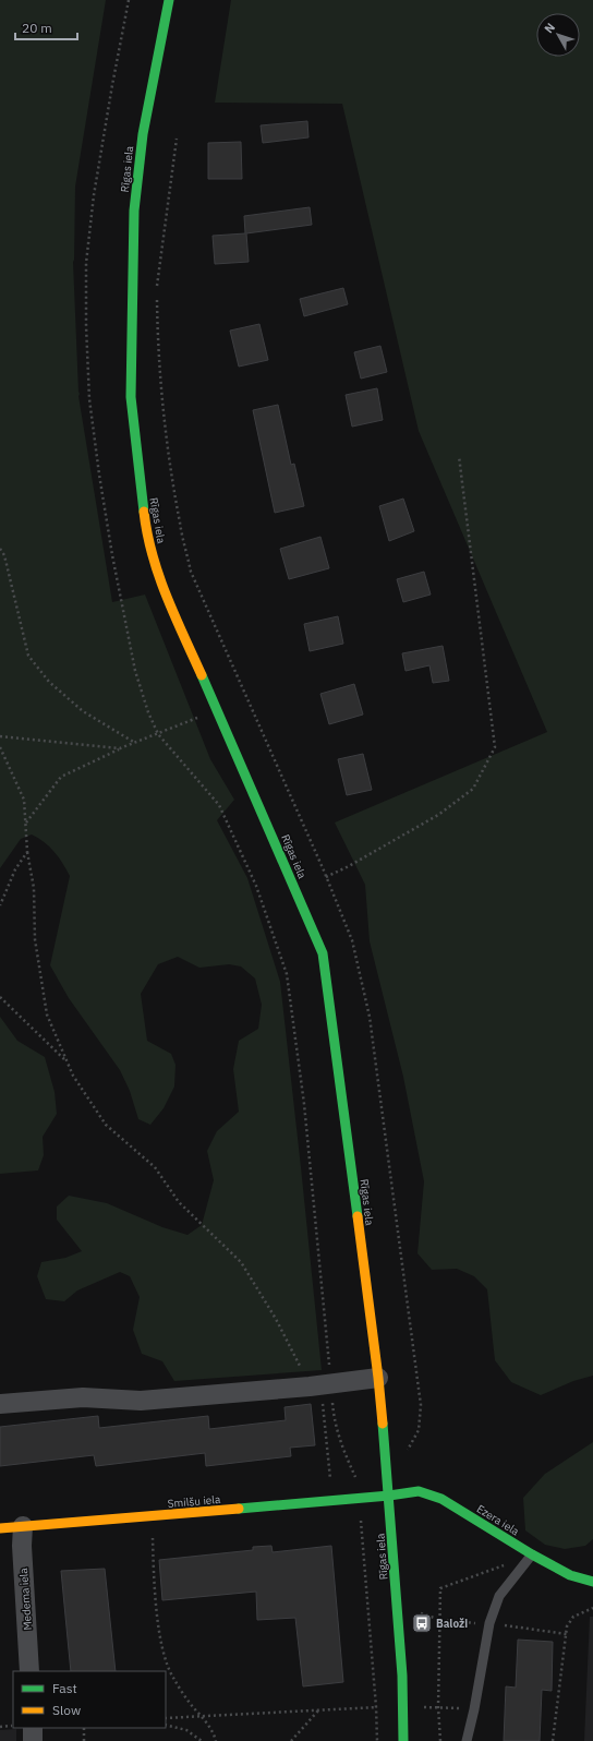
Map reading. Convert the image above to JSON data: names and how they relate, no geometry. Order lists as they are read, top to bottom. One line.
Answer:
{"streets":{"main road":["Rīgas iela","Smilšu iela","Ezera iela"],"street":["Medema iela"]},"crossings":[["Rīgas iela","Smilšu iela"],["Rīgas iela","Ezera iela"],["Smilšu iela","Ezera iela"],["Smilšu iela","Medema iela"]],"places":{"bus stop":["Baloži"]},"legend":["Fast","Slow"],"scale_bar":"20 m","north":"top left"}
